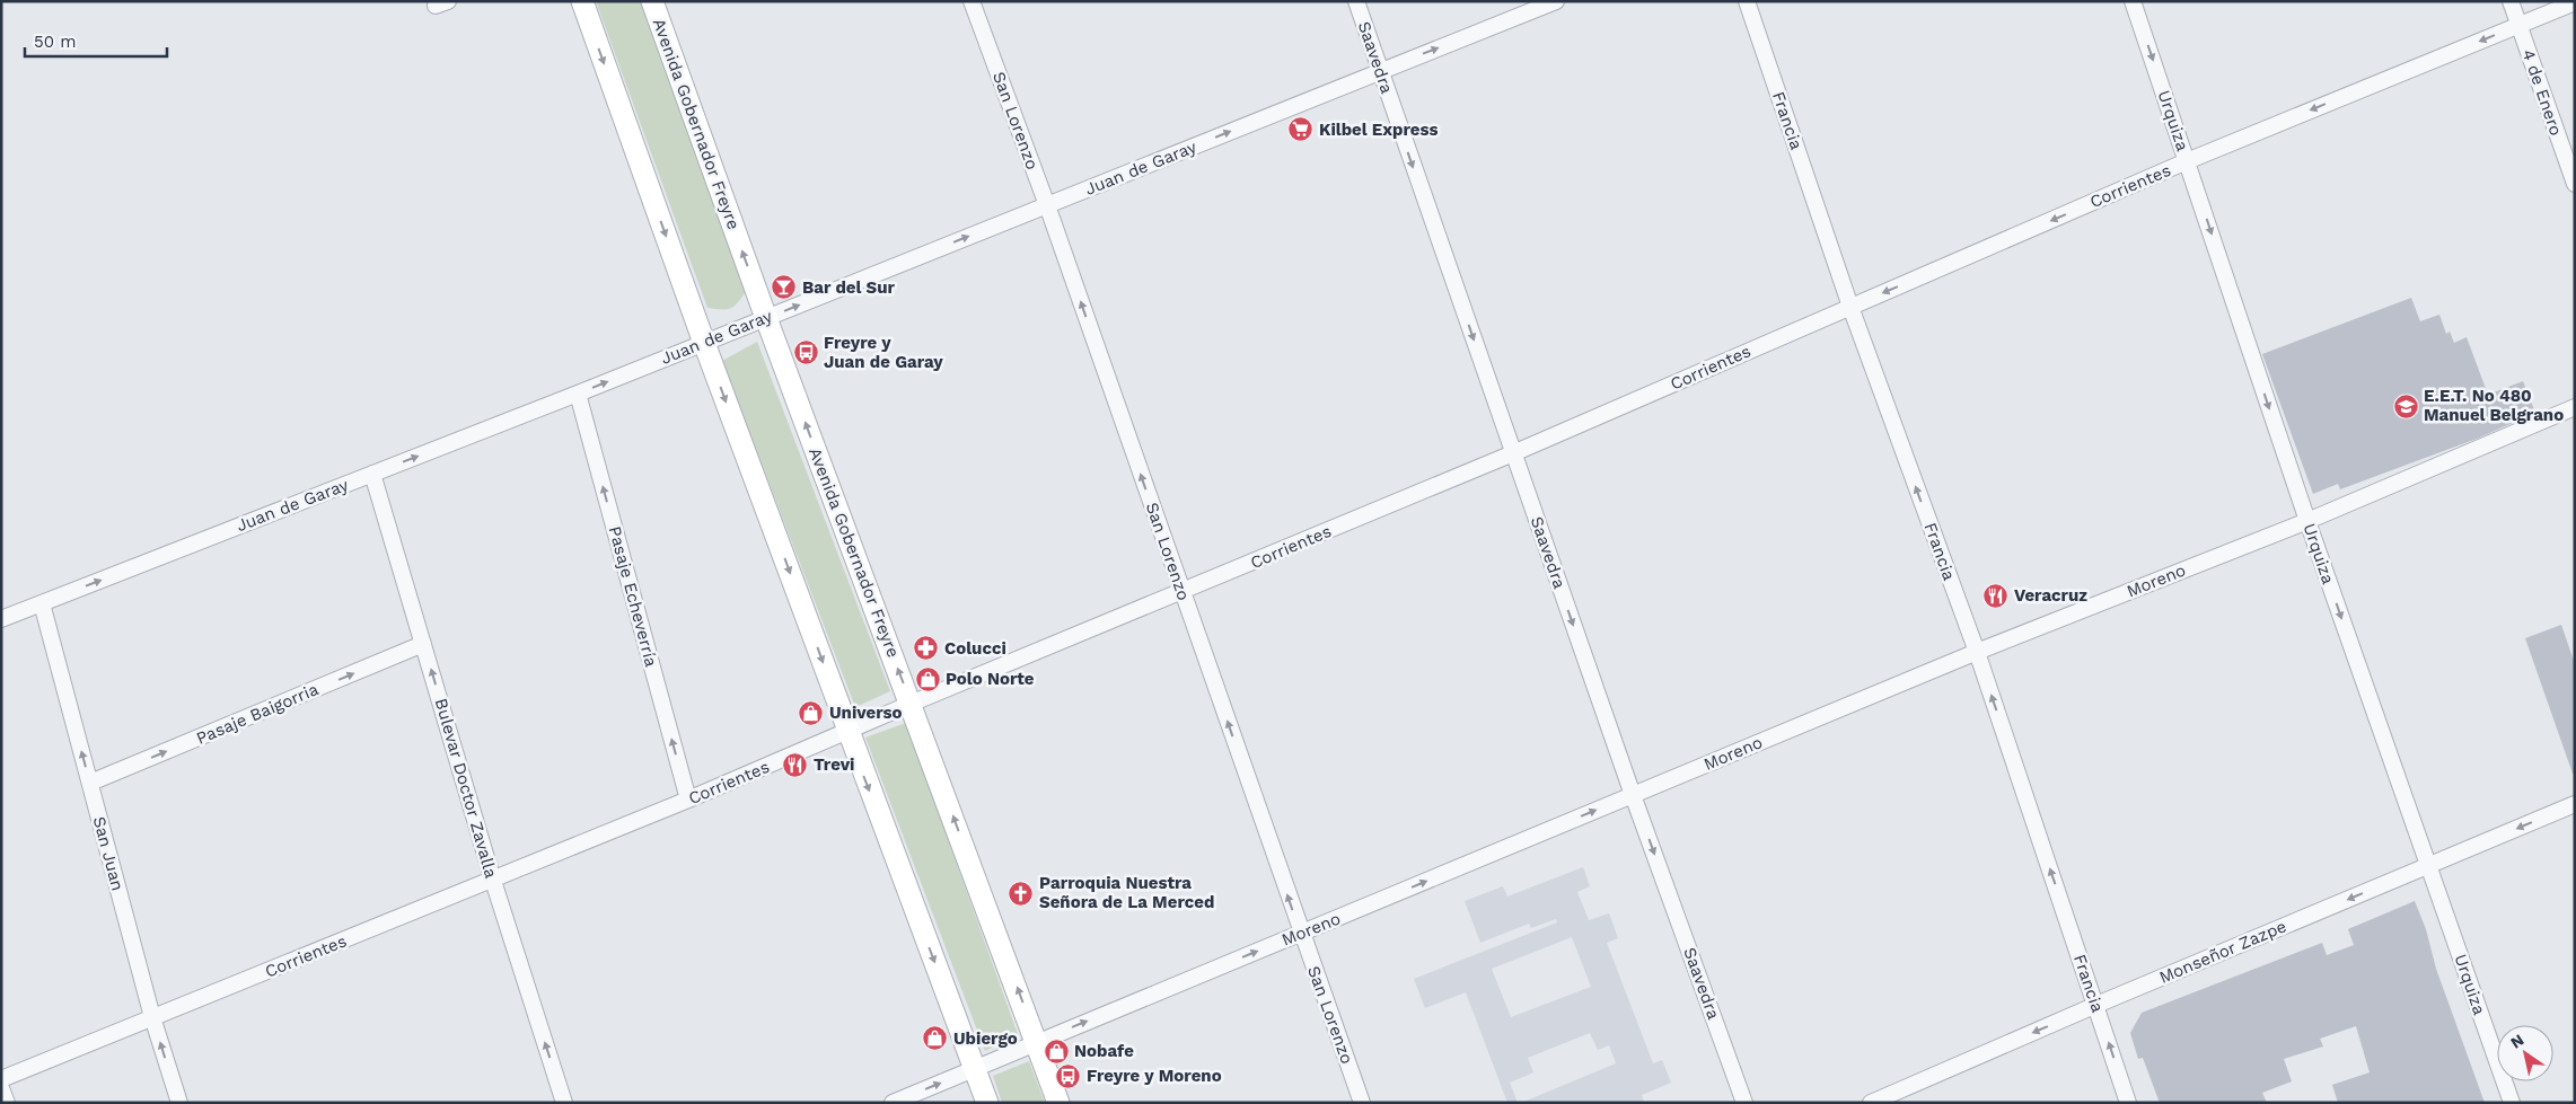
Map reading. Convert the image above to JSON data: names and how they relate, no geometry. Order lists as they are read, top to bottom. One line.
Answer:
{"streets":{"main road":["Avenida Gobernador Freyre"],"street":["Saavedra","4 de Enero","San Lorenzo","Francia","Urquiza","Juan de Garay","Corrientes","Moreno","Pasaje Echeverría","Pasaje Baigorria","Bulevar Doctor Zavalla","San Juan","Monseñor Zazpe"]},"crossings":[["Saavedra","Juan de Garay"],["Saavedra","Corrientes"],["Saavedra","Moreno"],["4 de Enero","Corrientes"],["San Lorenzo","Juan de Garay"],["San Lorenzo","Corrientes"],["San Lorenzo","Moreno"],["Francia","Corrientes"],["Francia","Moreno"],["Francia","Monseñor Zazpe"],["Urquiza","Corrientes"],["Urquiza","Moreno"],["Urquiza","Monseñor Zazpe"],["Avenida Gobernador Freyre","Juan de Garay"],["Avenida Gobernador Freyre","Corrientes"],["Avenida Gobernador Freyre","Moreno"],["Juan de Garay","Pasaje Echeverría"],["Juan de Garay","Bulevar Doctor Zavalla"],["Juan de Garay","San Juan"],["Corrientes","Pasaje Echeverría"],["Corrientes","Bulevar Doctor Zavalla"],["Corrientes","San Juan"],["Pasaje Baigorria","Bulevar Doctor Zavalla"],["Pasaje Baigorria","San Juan"]],"one_way":["Saavedra","San Lorenzo","Francia","Urquiza","Juan de Garay","Moreno","Pasaje Echeverría","Pasaje Baigorria","Bulevar Doctor Zavalla","San Juan","Monseñor Zazpe"],"places":{"supermarket":["Kilbel Express"],"bar":["Bar del Sur"],"bus stop":["Freyre y Juan de Garay","Freyre y Moreno"],"school or university":["E.E.T. No 480 Manuel Belgrano"],"restaurant":["Veracruz","Trevi"],"pharmacy":["Colucci"],"shop":["Polo Norte","Universo","Ubiergo","Nobafe"],"church":["Parroquia Nuestra Señora de La Merced"]},"scale_bar":"50 m","north":"top left"}
